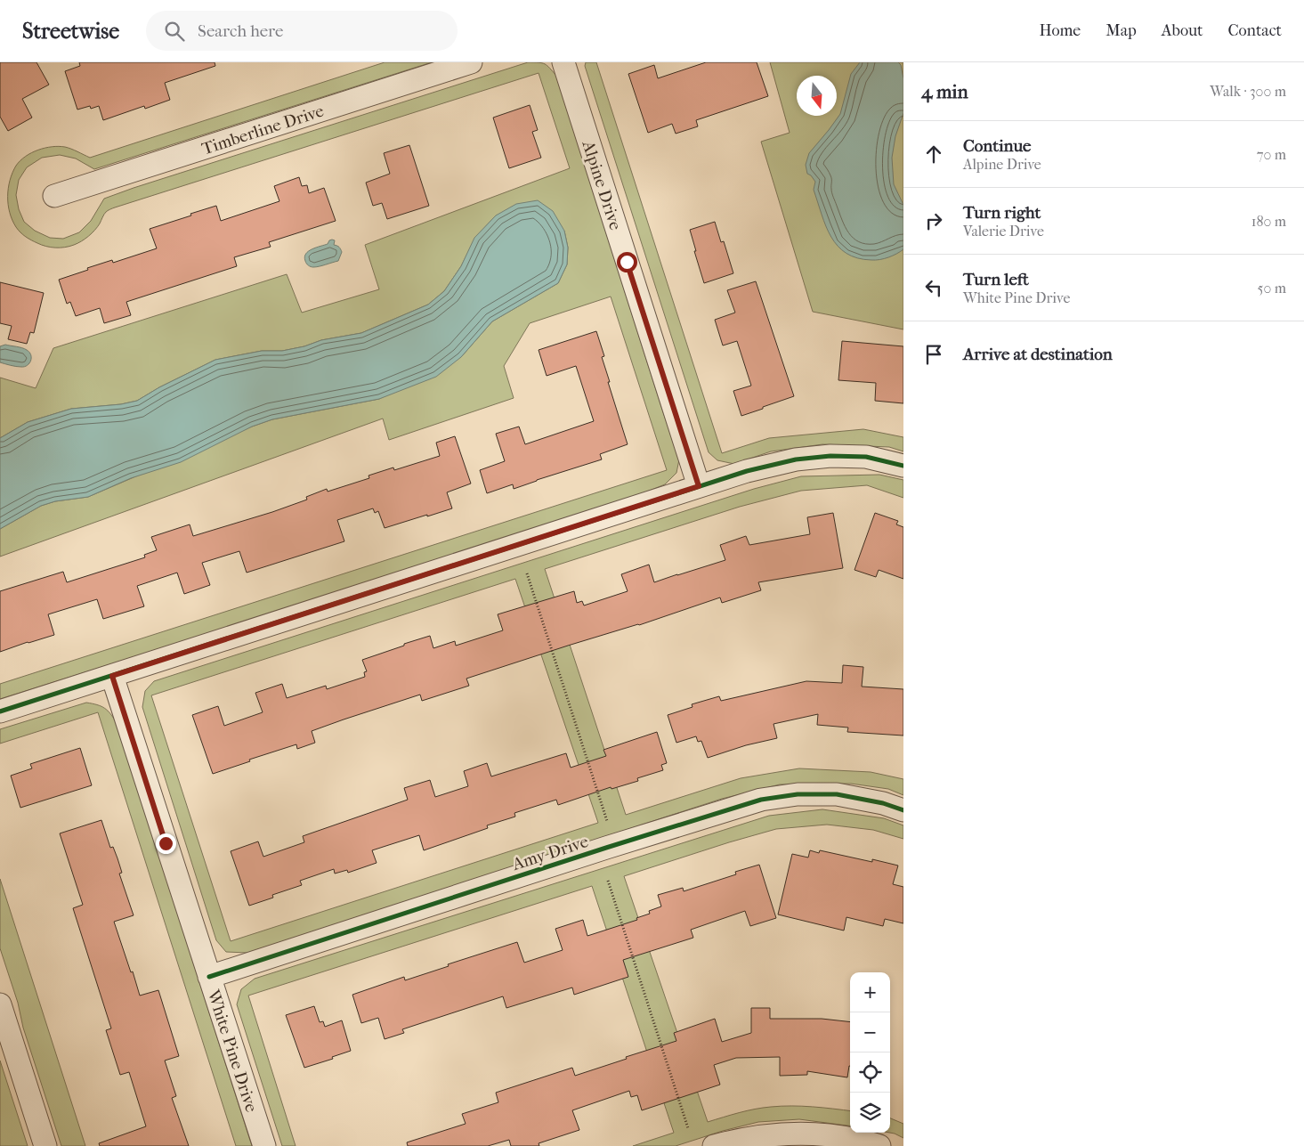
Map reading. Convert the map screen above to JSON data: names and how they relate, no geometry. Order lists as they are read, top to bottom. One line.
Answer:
{"streets":{"street":["Timberline Drive","Alpine Drive","Amy Drive","White Pine Drive"]},"crossings":[["Amy Drive","White Pine Drive"]],"north":"bottom","page":{"header":"Streetwise","search":"Search here","nav":["Home","Map","About","Contact"],"heading":["4 min","Walk · 300 m"],"list":[["Continue","Alpine Drive","70 m"],["Turn right","Valerie Drive","180 m"],["Turn left","White Pine Drive","50 m"],"Arrive at destination"],"map_buttons":["+","−"]}}
